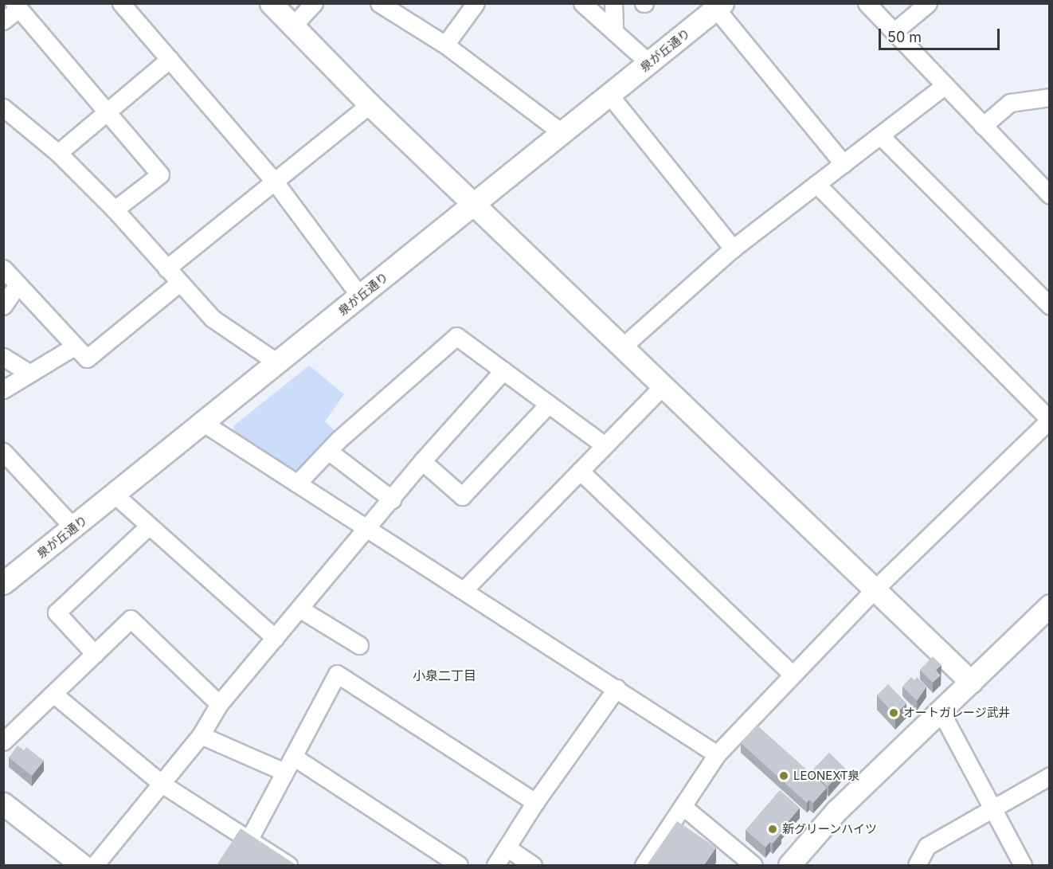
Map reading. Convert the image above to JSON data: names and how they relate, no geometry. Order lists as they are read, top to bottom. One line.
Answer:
{"streets":{"street":["泉が丘通り"]},"districts":["小泉二丁目"],"places":["オートガレージ武井","LEONEXT泉","新グリーンハイツ"],"scale_bar":"50 m"}
